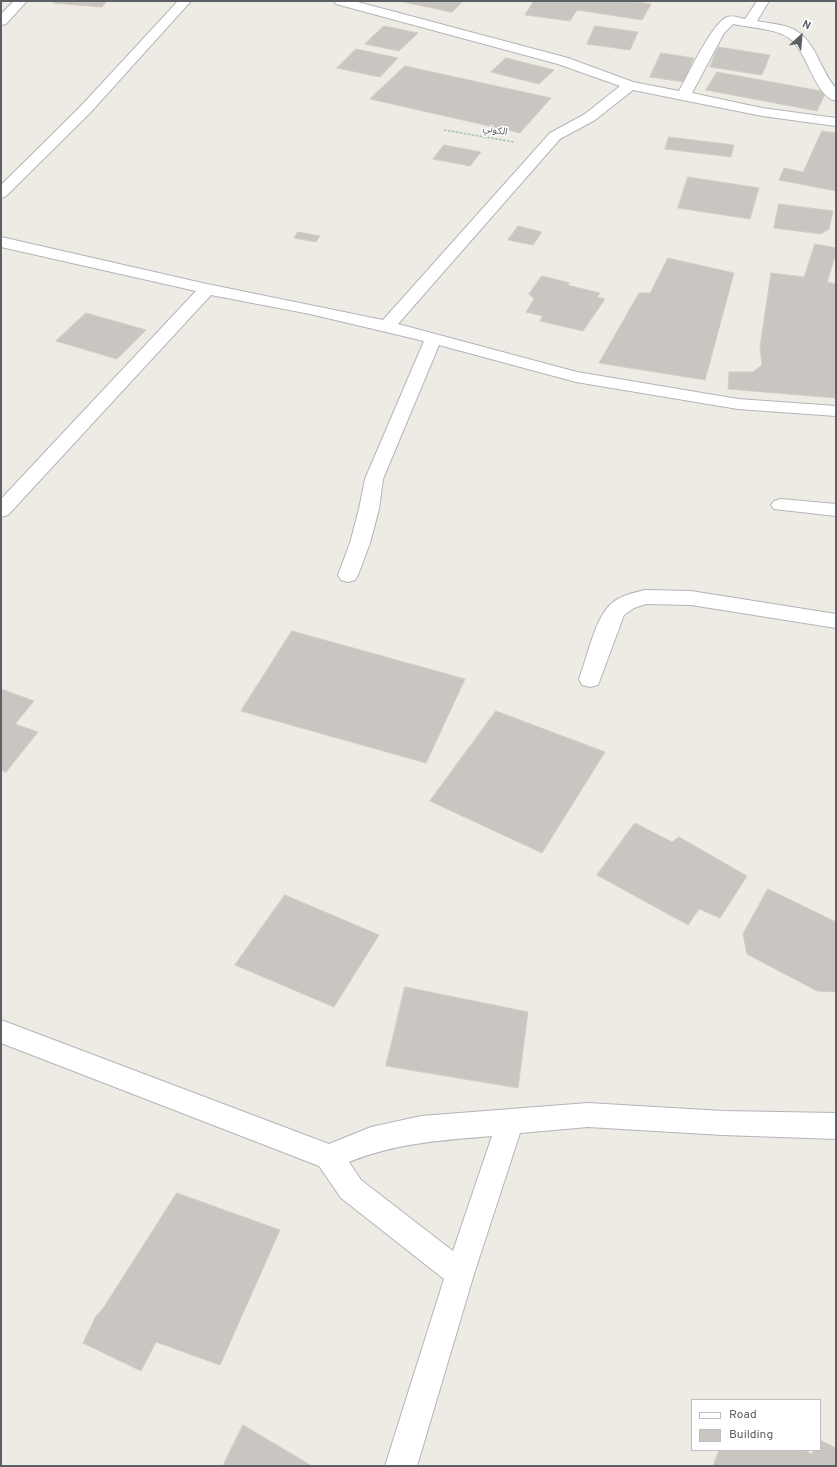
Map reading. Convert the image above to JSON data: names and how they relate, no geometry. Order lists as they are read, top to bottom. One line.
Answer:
{"streets":{"path":["الكوني"]},"legend":["Road","Building"],"north":"top right"}
